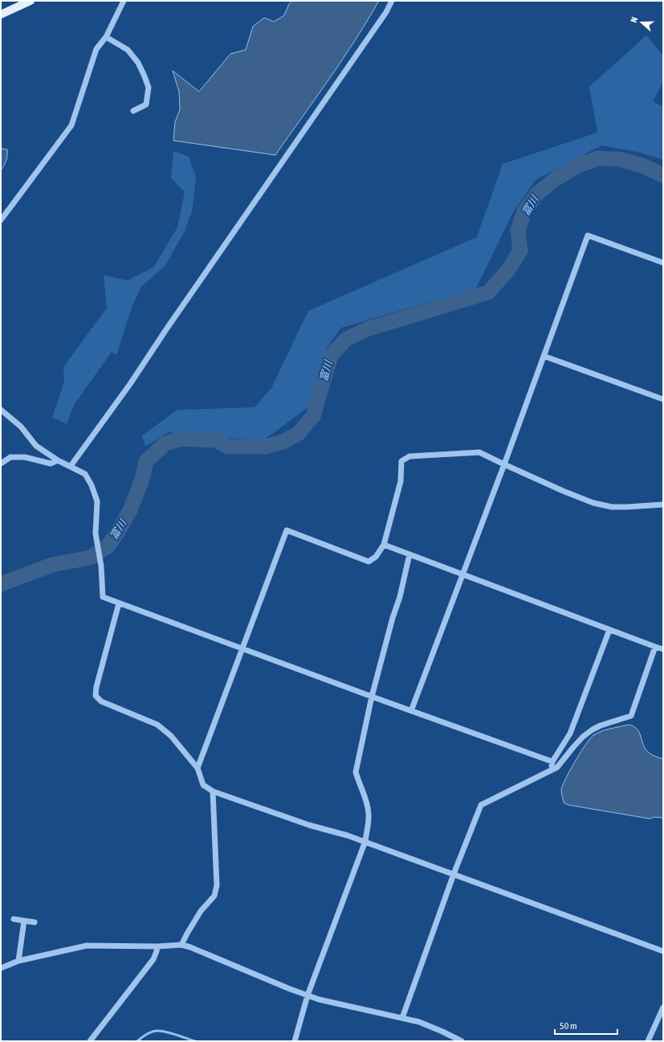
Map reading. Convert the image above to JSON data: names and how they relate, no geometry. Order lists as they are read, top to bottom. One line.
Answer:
{"water":["富川"],"scale_bar":"50 m","north":"left"}
